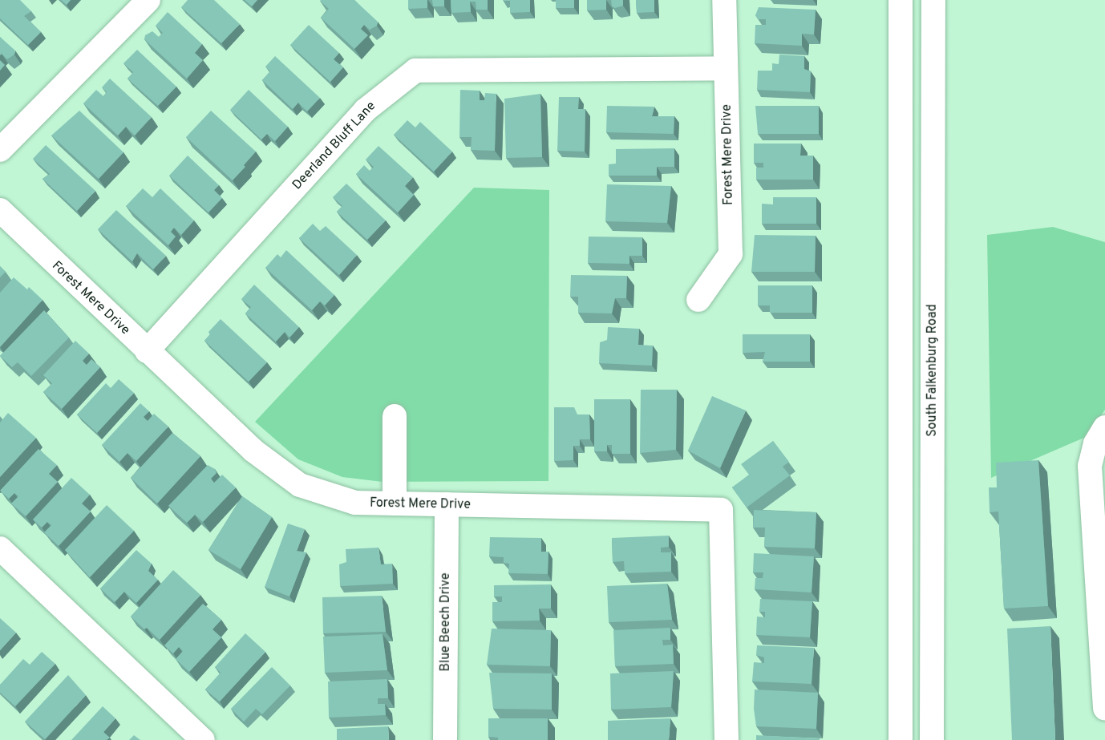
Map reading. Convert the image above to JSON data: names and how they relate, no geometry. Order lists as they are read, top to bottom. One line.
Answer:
{"streets":{"street":["Deerland Bluff Lane","Forest Mere Drive","South Falkenburg Road","Blue Beech Drive"]},"crossings":[["Deerland Bluff Lane","Forest Mere Drive"],["Forest Mere Drive","Blue Beech Drive"]]}
